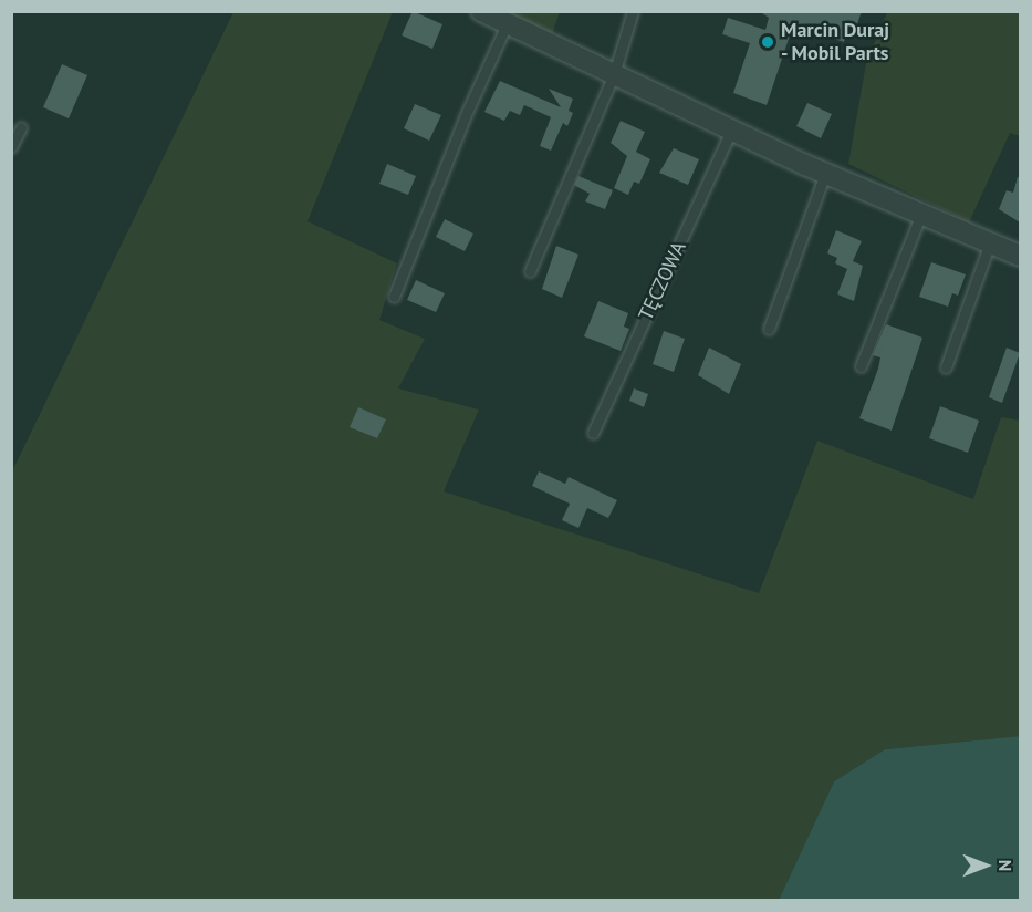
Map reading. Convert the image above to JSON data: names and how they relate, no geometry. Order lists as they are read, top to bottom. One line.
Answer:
{"streets":{"lane":["TĘCZOWA"]},"places":["Marcin Duraj - Mobil Parts"],"north":"right"}
